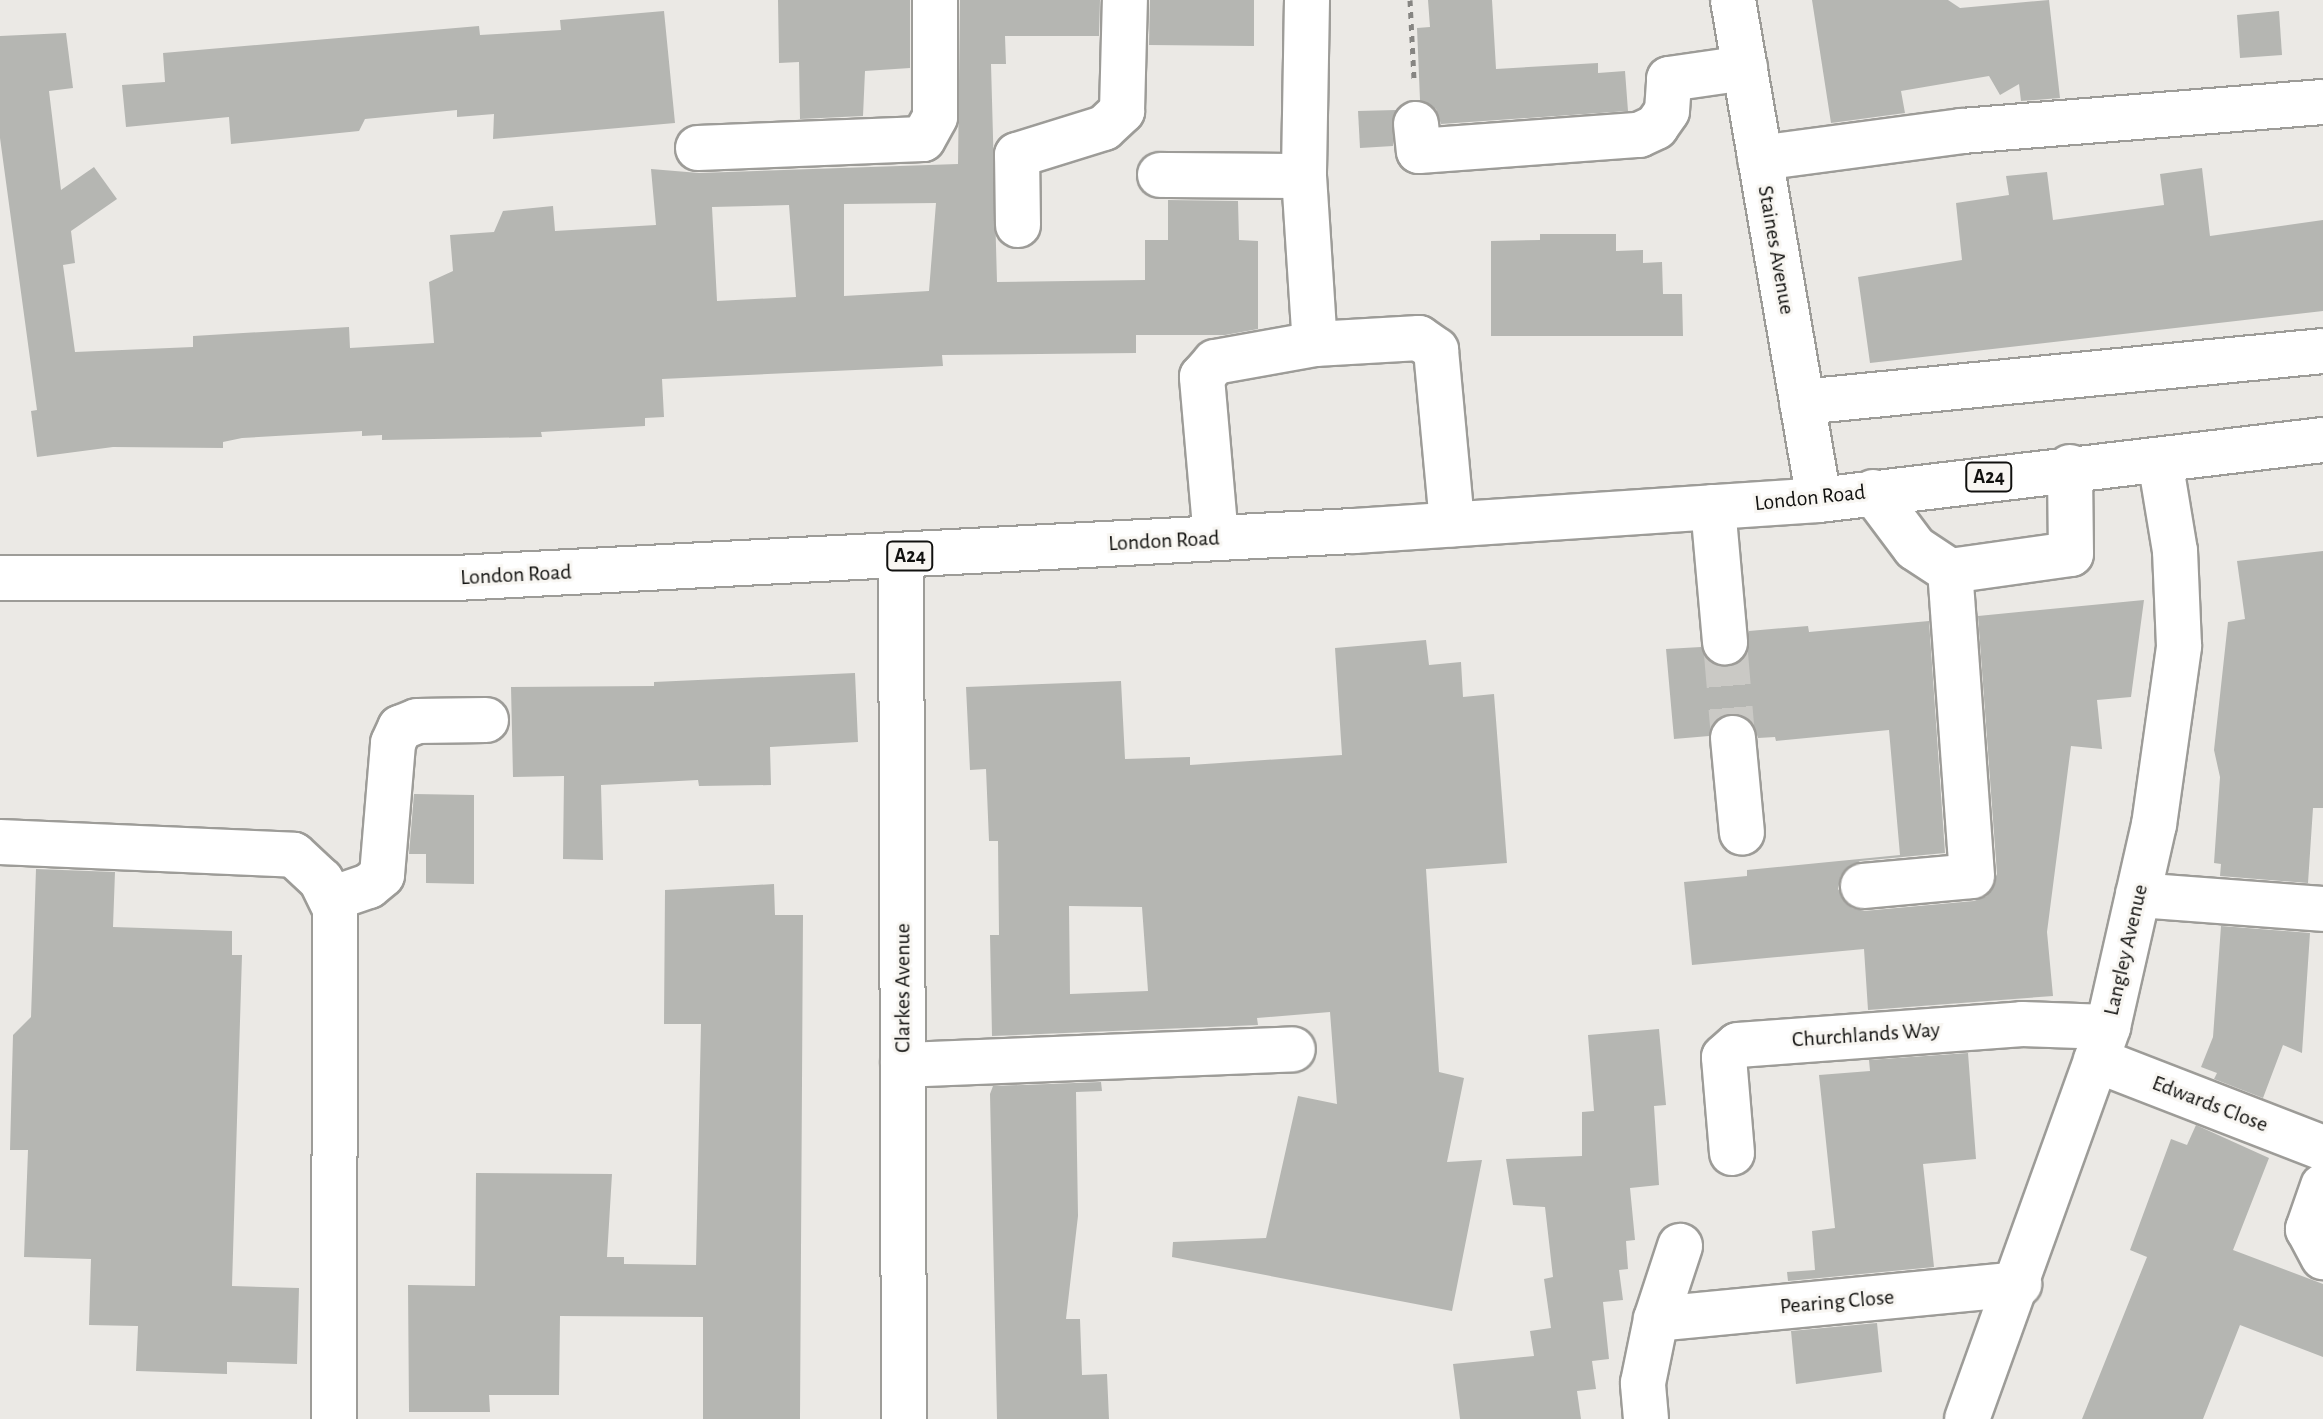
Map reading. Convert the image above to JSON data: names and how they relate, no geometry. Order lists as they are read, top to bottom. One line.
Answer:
{"streets":{"main road":["Staines Avenue","A24","London Road","Langley Avenue","Clarkes Avenue","Churchlands Way","Edwards Close","Pearing Close"]},"crossings":[["Staines Avenue","London Road"],["London Road","Langley Avenue"],["London Road","Clarkes Avenue"],["Langley Avenue","Churchlands Way"],["Langley Avenue","Edwards Close"],["Langley Avenue","Pearing Close"],["Churchlands Way","Edwards Close"]]}
